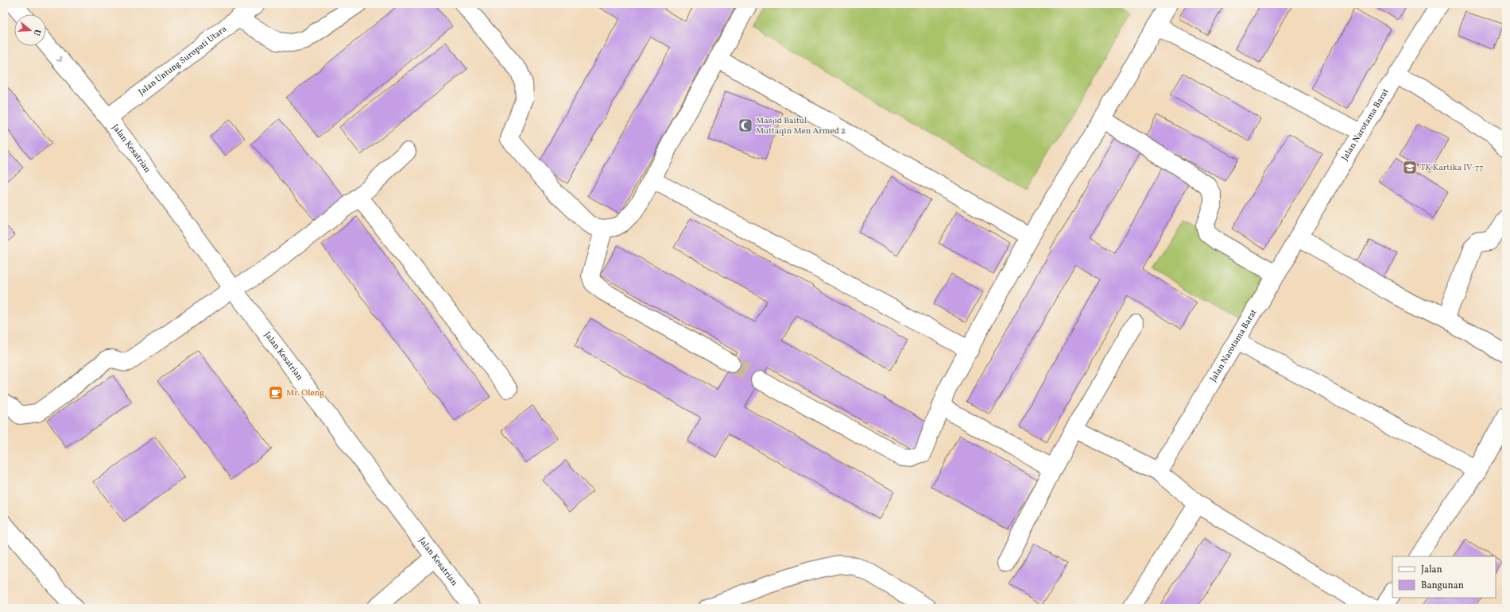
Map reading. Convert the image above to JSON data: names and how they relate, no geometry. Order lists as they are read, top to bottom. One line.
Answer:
{"streets":{"street":["Jalan Untung Suropati Utara","Jalan Narotama Barat","Jalan Kesatrian"]},"crossings":[["Jalan Untung Suropati Utara","Jalan Kesatrian"]],"places":{"mosque":["Masjid Baitul Muttaqin Men Armed 2"],"school or university":["TK Kartika IV-77"],"cafe":["Mr. Oleng"]},"legend":["Jalan","Bangunan"],"north":"right"}
